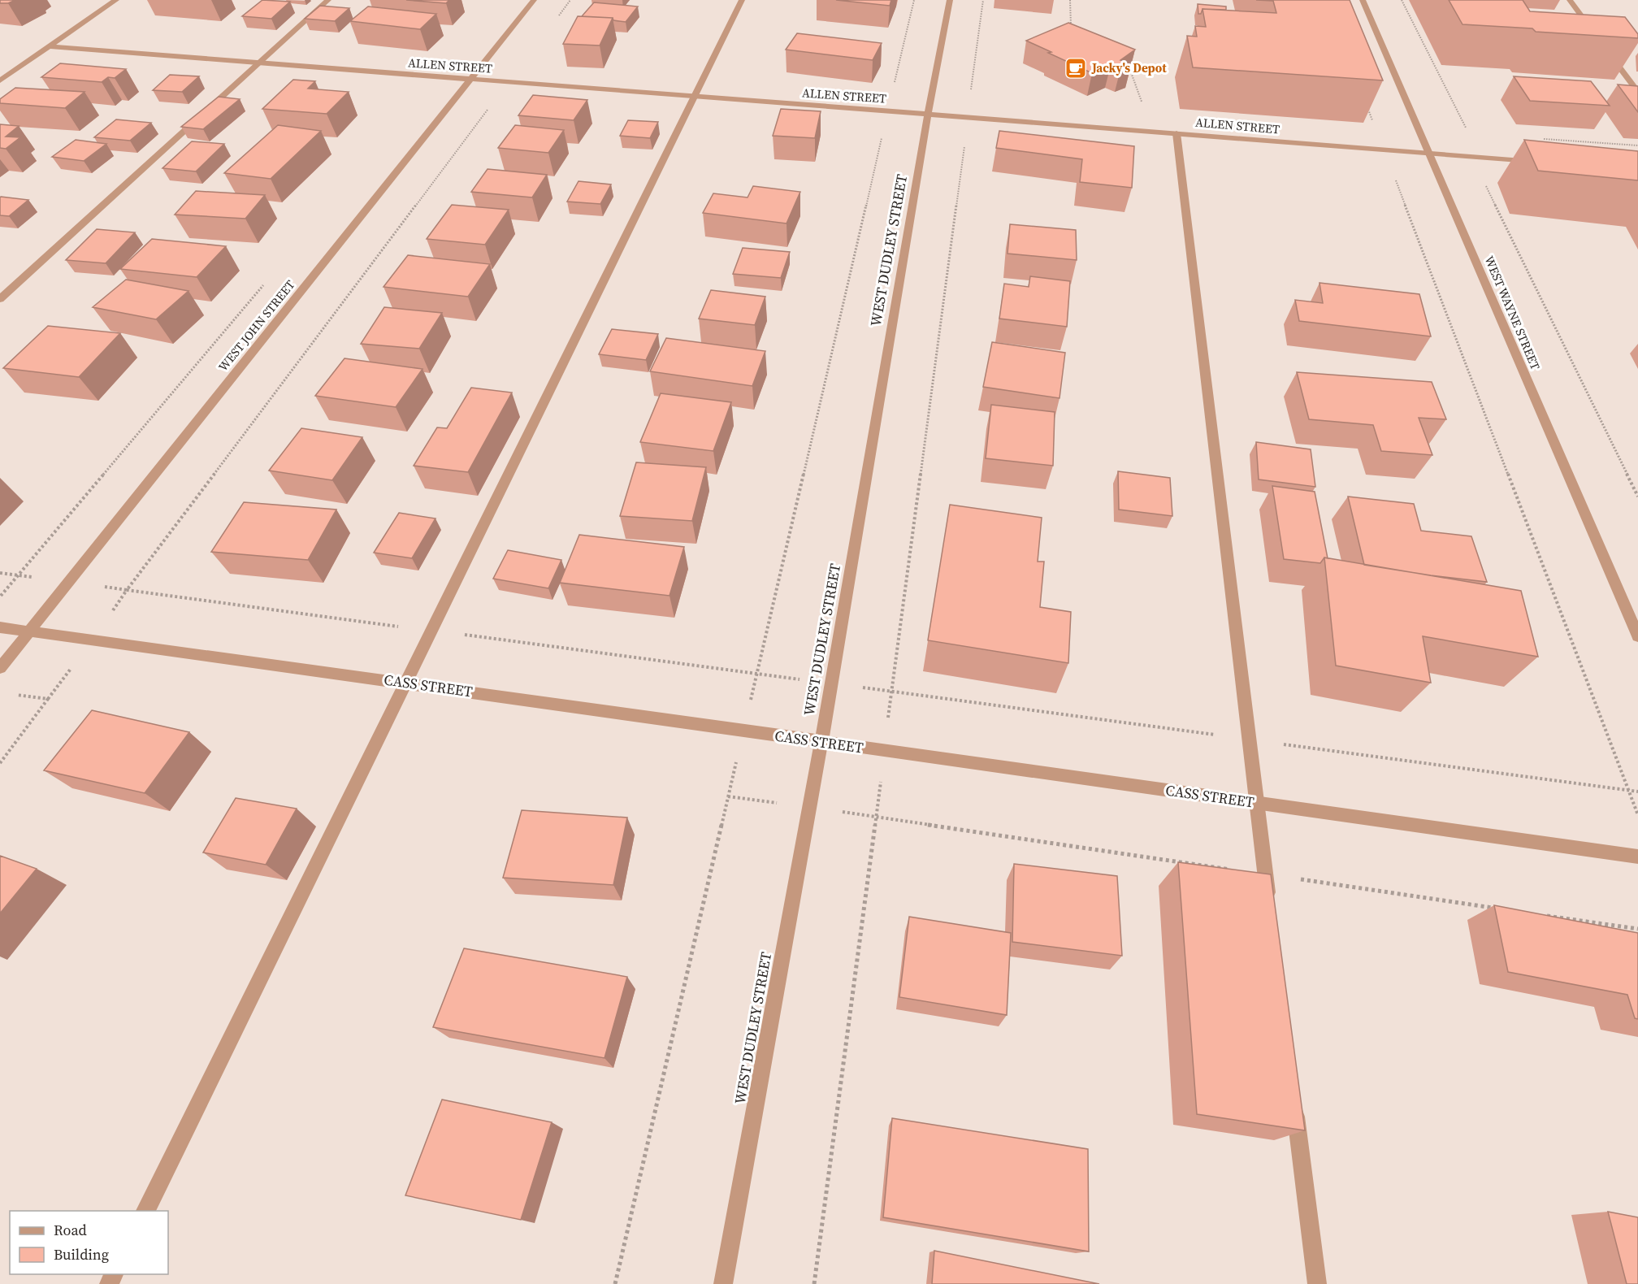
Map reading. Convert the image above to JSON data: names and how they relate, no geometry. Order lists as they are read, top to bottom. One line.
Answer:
{"streets":{"street":["ALLEN STREET","WEST DUDLEY STREET","WEST WAYNE STREET","WEST JOHN STREET","CASS STREET"]},"crossings":[["ALLEN STREET","WEST DUDLEY STREET"],["ALLEN STREET","WEST WAYNE STREET"],["ALLEN STREET","WEST JOHN STREET"],["WEST DUDLEY STREET","CASS STREET"],["WEST JOHN STREET","CASS STREET"]],"places":{"cafe":["Jacky's Depot"]},"legend":["Road","Building"]}
